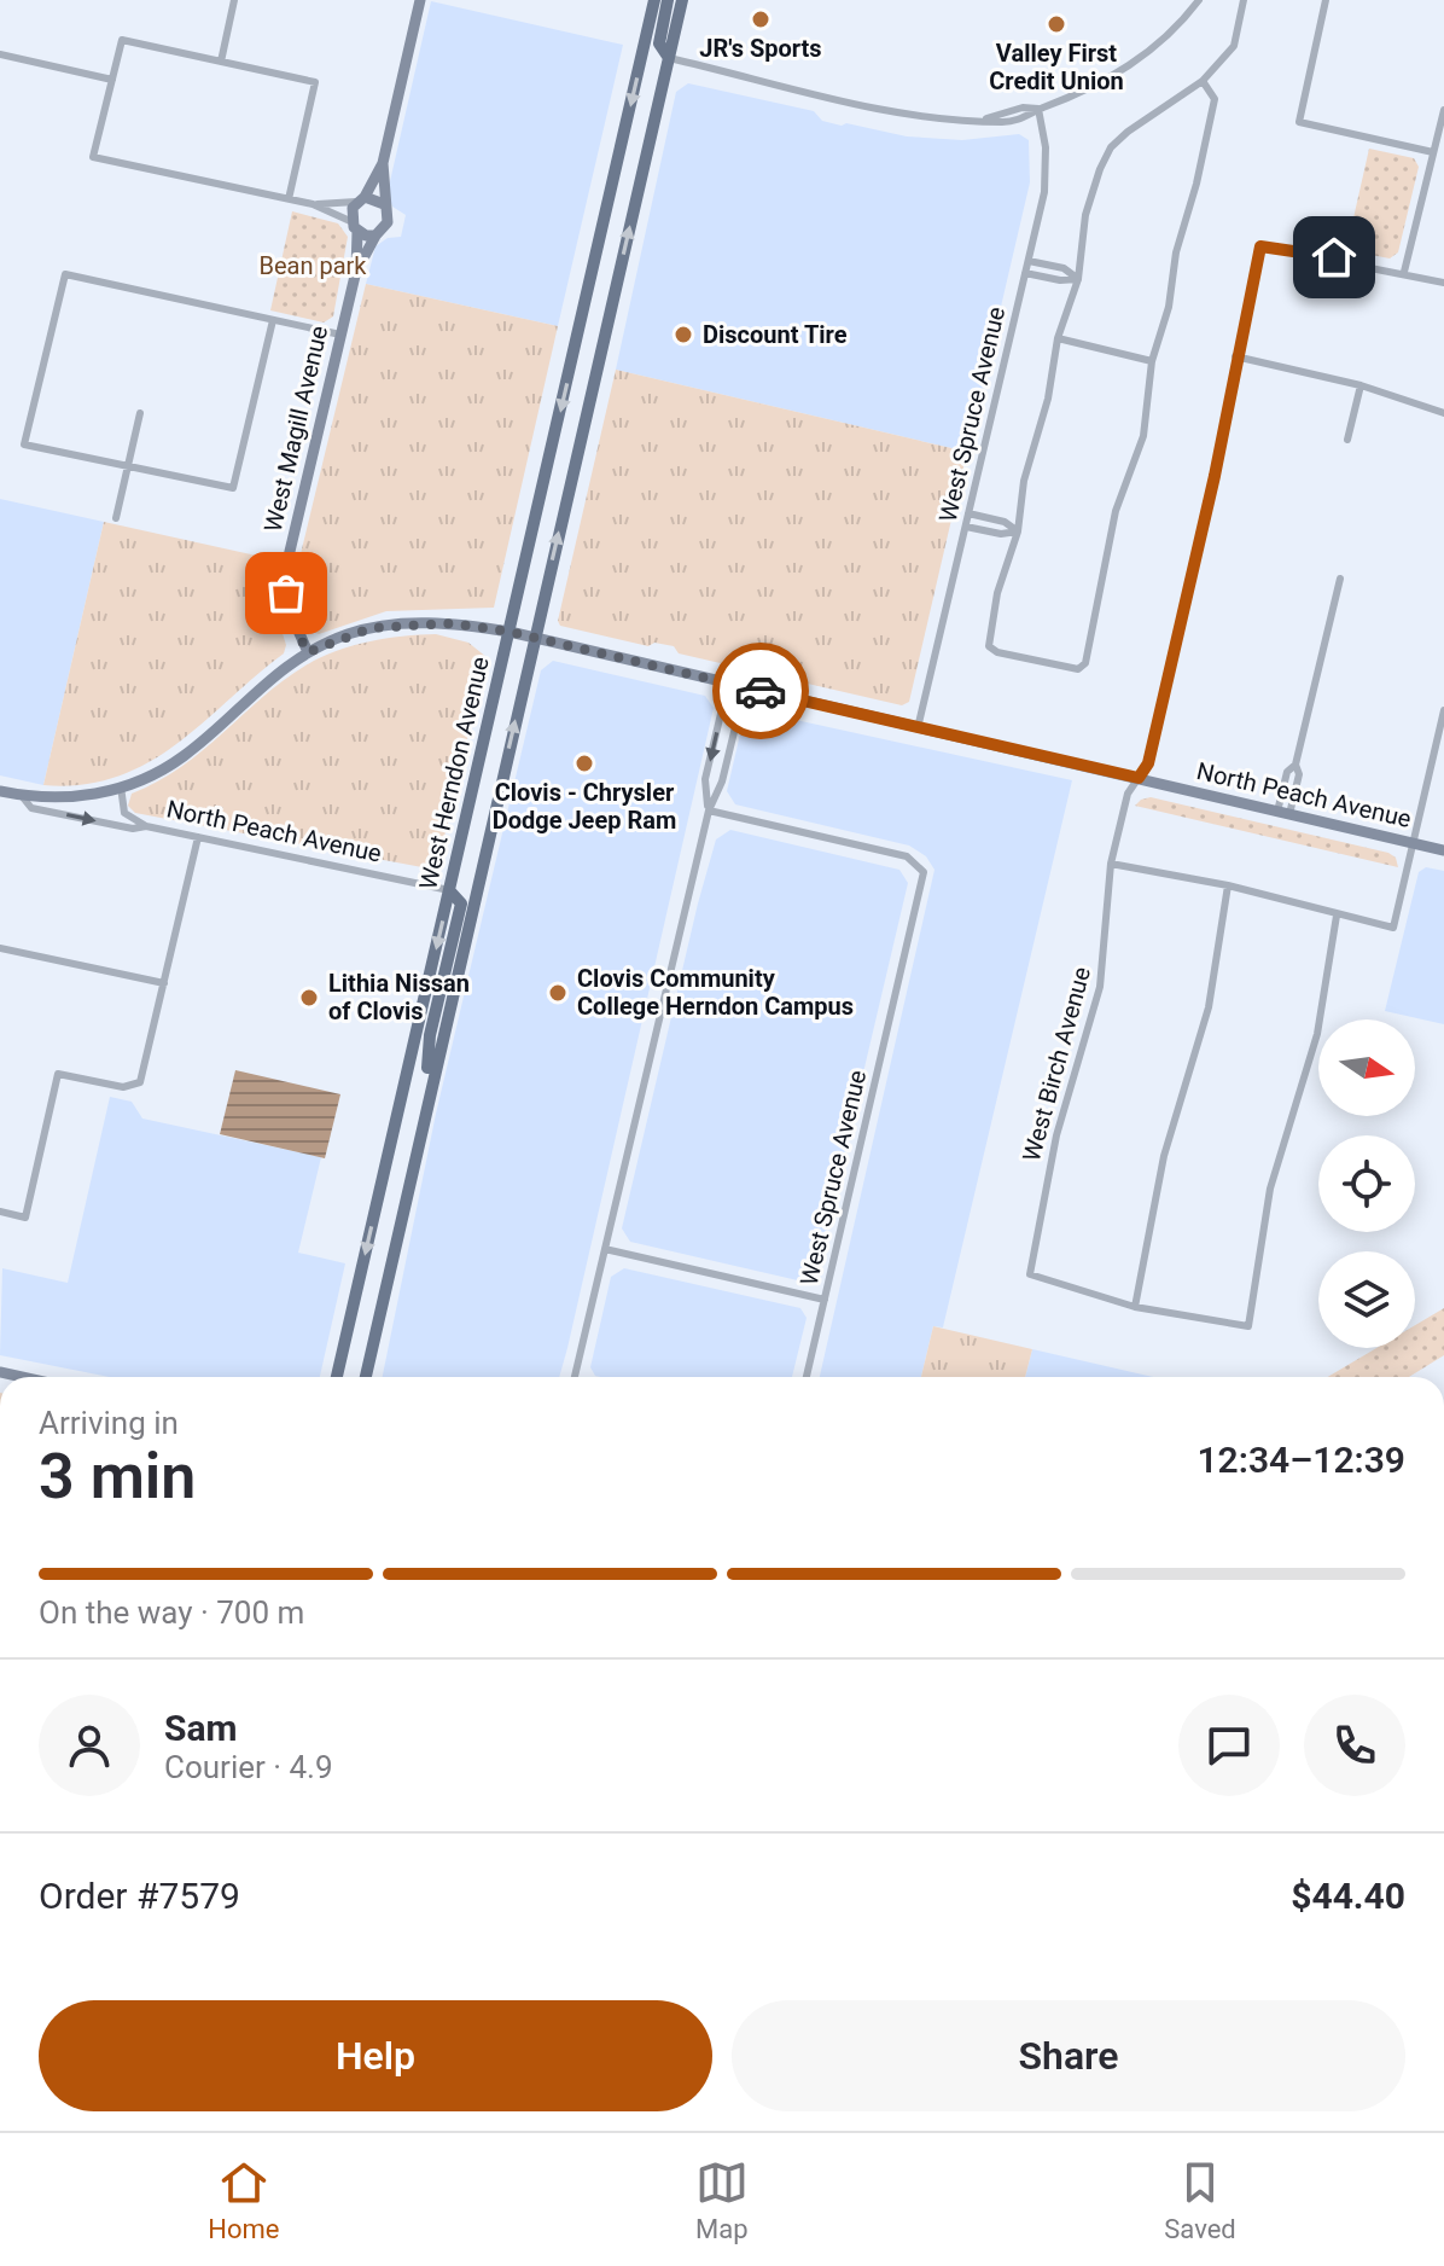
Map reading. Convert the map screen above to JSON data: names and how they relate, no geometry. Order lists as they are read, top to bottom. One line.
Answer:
{"streets":{"main road":["West Herndon Avenue"],"street":["West Spruce Avenue","West Magill Avenue","North Peach Avenue","West Birch Avenue"]},"crossings":[["West Spruce Avenue","North Peach Avenue"],["West Magill Avenue","North Peach Avenue"],["West Herndon Avenue","North Peach Avenue"],["North Peach Avenue","West Birch Avenue"]],"parks":["Bean park"],"places":["JR's Sports","Valley First Credit Union","Discount Tire","Clovis - Chrysler Dodge Jeep Ram","Clovis Community College Herndon Campus","Lithia Nissan of Clovis"],"north":"right","page":{"heading":["3 min","Arriving in","12:34–12:39"],"panel":["Sam","Courier · 4.9","Order #7579","$44.40"],"bar":"On the way · 700 m","buttons":["Help","Share"],"tabs":["Home","Map","Saved"]}}
